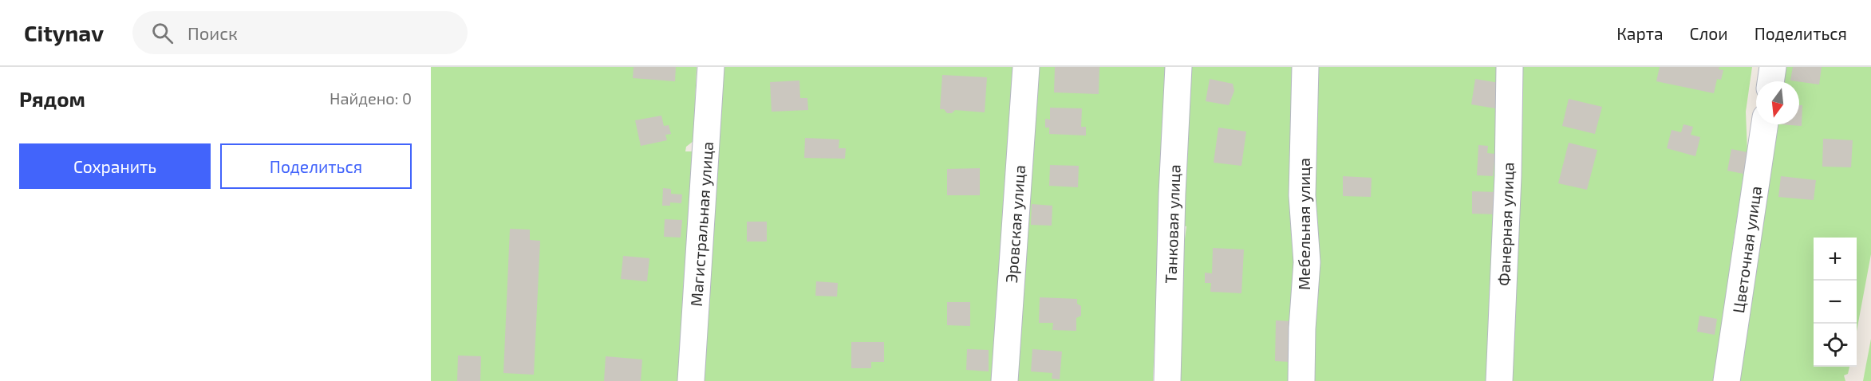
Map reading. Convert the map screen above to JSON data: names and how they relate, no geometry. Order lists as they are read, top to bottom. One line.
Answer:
{"streets":{"street":["Магистральная улица","Эровская улица","Танковая улица","Мебельная улица","Фанерная улица","Цветочная улица"]},"north":"bottom","page":{"header":"Citynav","search":"Поиск","nav":["Карта","Слои","Поделиться"],"heading":["Рядом","Найдено: 0"],"buttons":["Сохранить","Поделиться"],"map_buttons":["+","−"]}}
